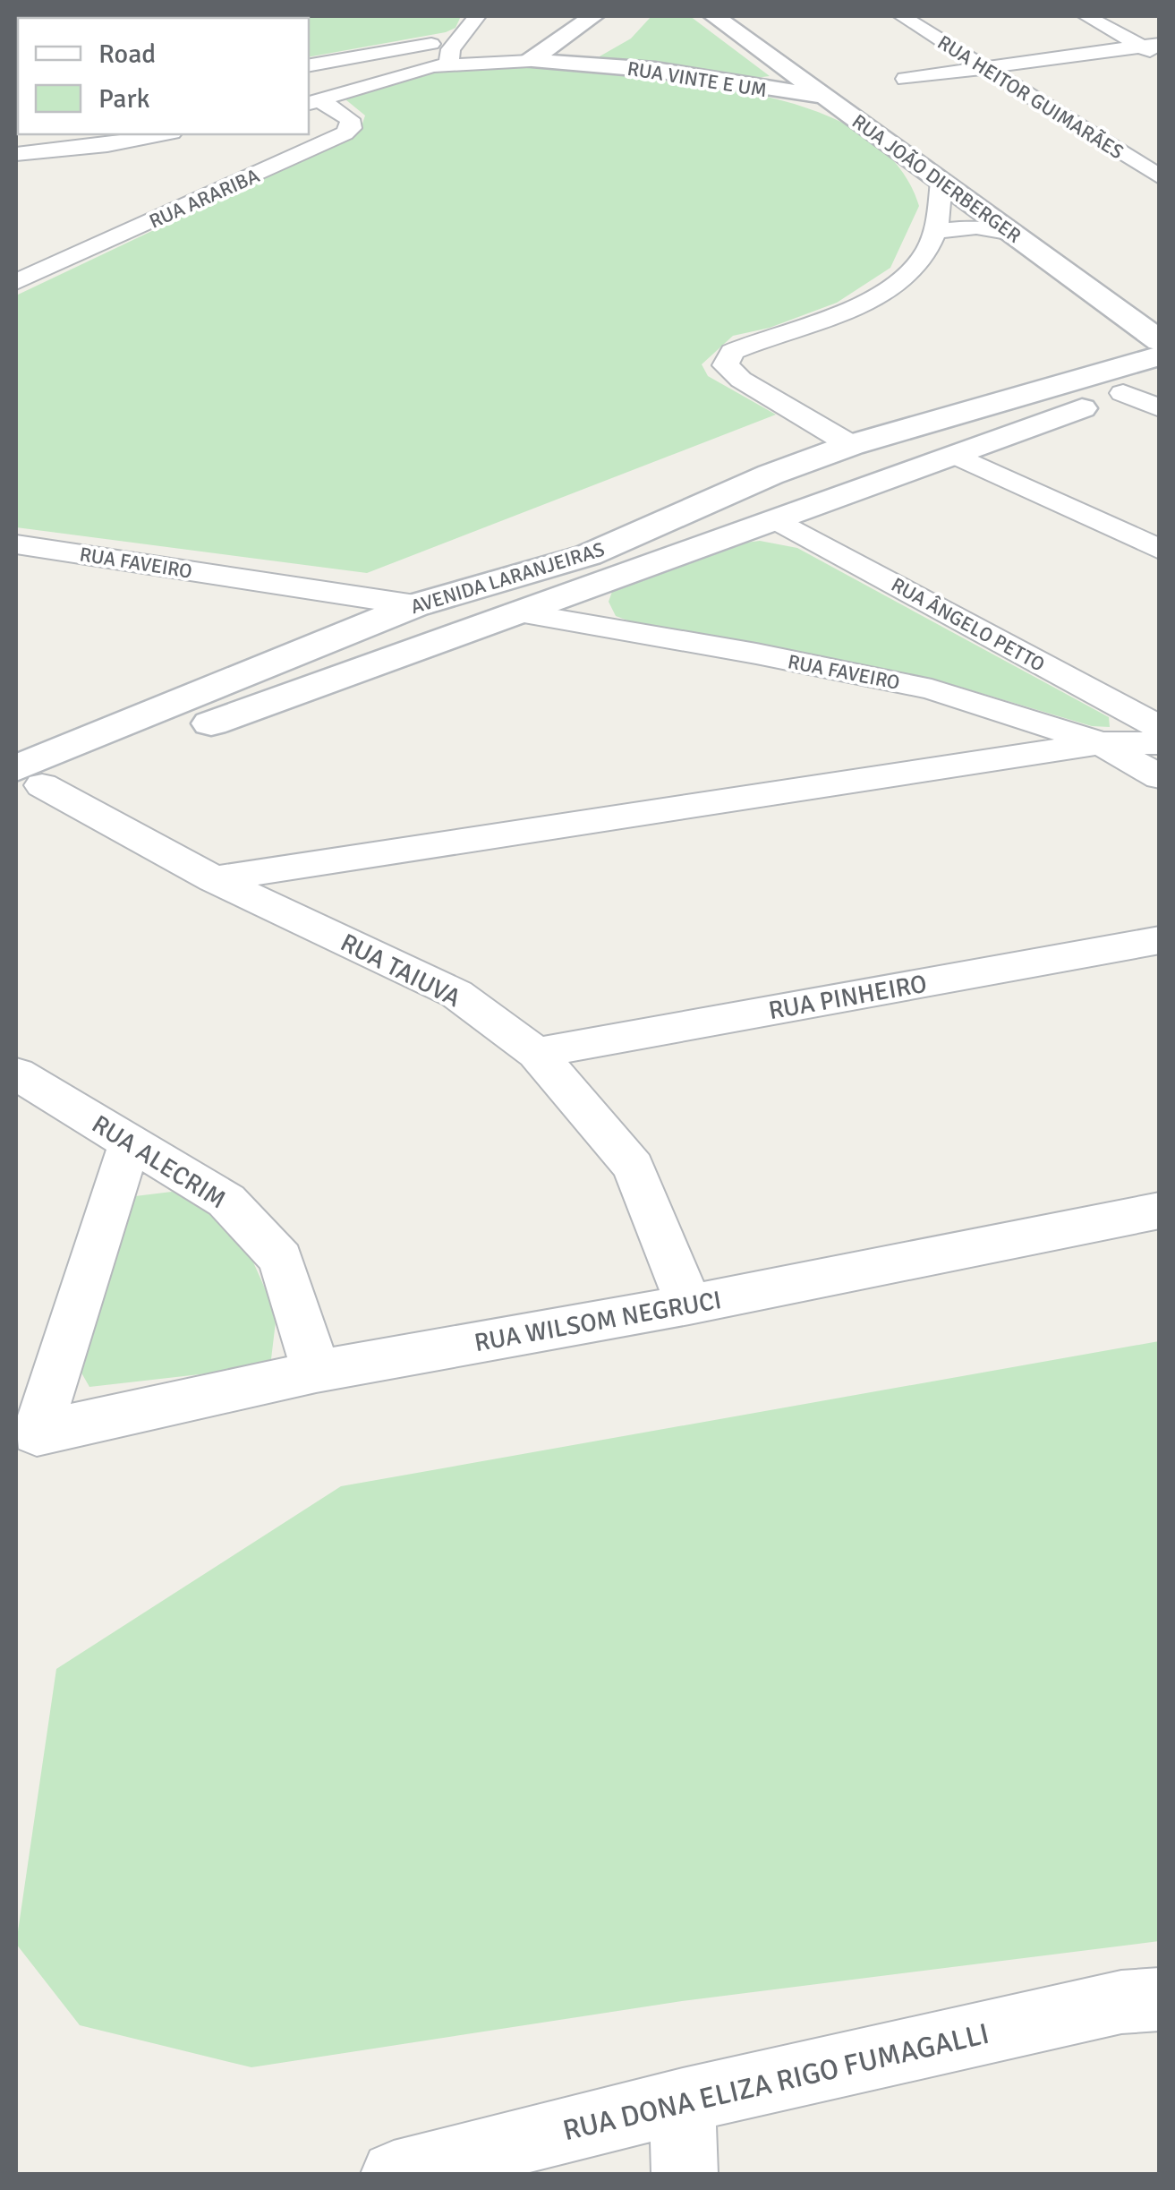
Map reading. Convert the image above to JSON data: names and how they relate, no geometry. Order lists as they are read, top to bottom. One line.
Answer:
{"streets":{"main road":["RUA VINTE E UM","RUA JOÃO DIERBERGER","AVENIDA LARANJEIRAS"],"street":["RUA HEITOR GUIMARÃES","RUA ARARIBA","RUA FAVEIRO","RUA ÂNGELO PETTO","RUA TAIUVA","RUA PINHEIRO","RUA ALECRIM","RUA WILSOM NEGRUCI","RUA DONA ELIZA RIGO FUMAGALLI"]},"crossings":[["RUA VINTE E UM","RUA JOÃO DIERBERGER"],["RUA FAVEIRO","AVENIDA LARANJEIRAS"],["AVENIDA LARANJEIRAS","RUA ÂNGELO PETTO"],["AVENIDA LARANJEIRAS","RUA TAIUVA"],["RUA TAIUVA","RUA PINHEIRO"],["RUA TAIUVA","RUA WILSOM NEGRUCI"],["RUA ALECRIM","RUA WILSOM NEGRUCI"]],"legend":["Road","Park"]}
